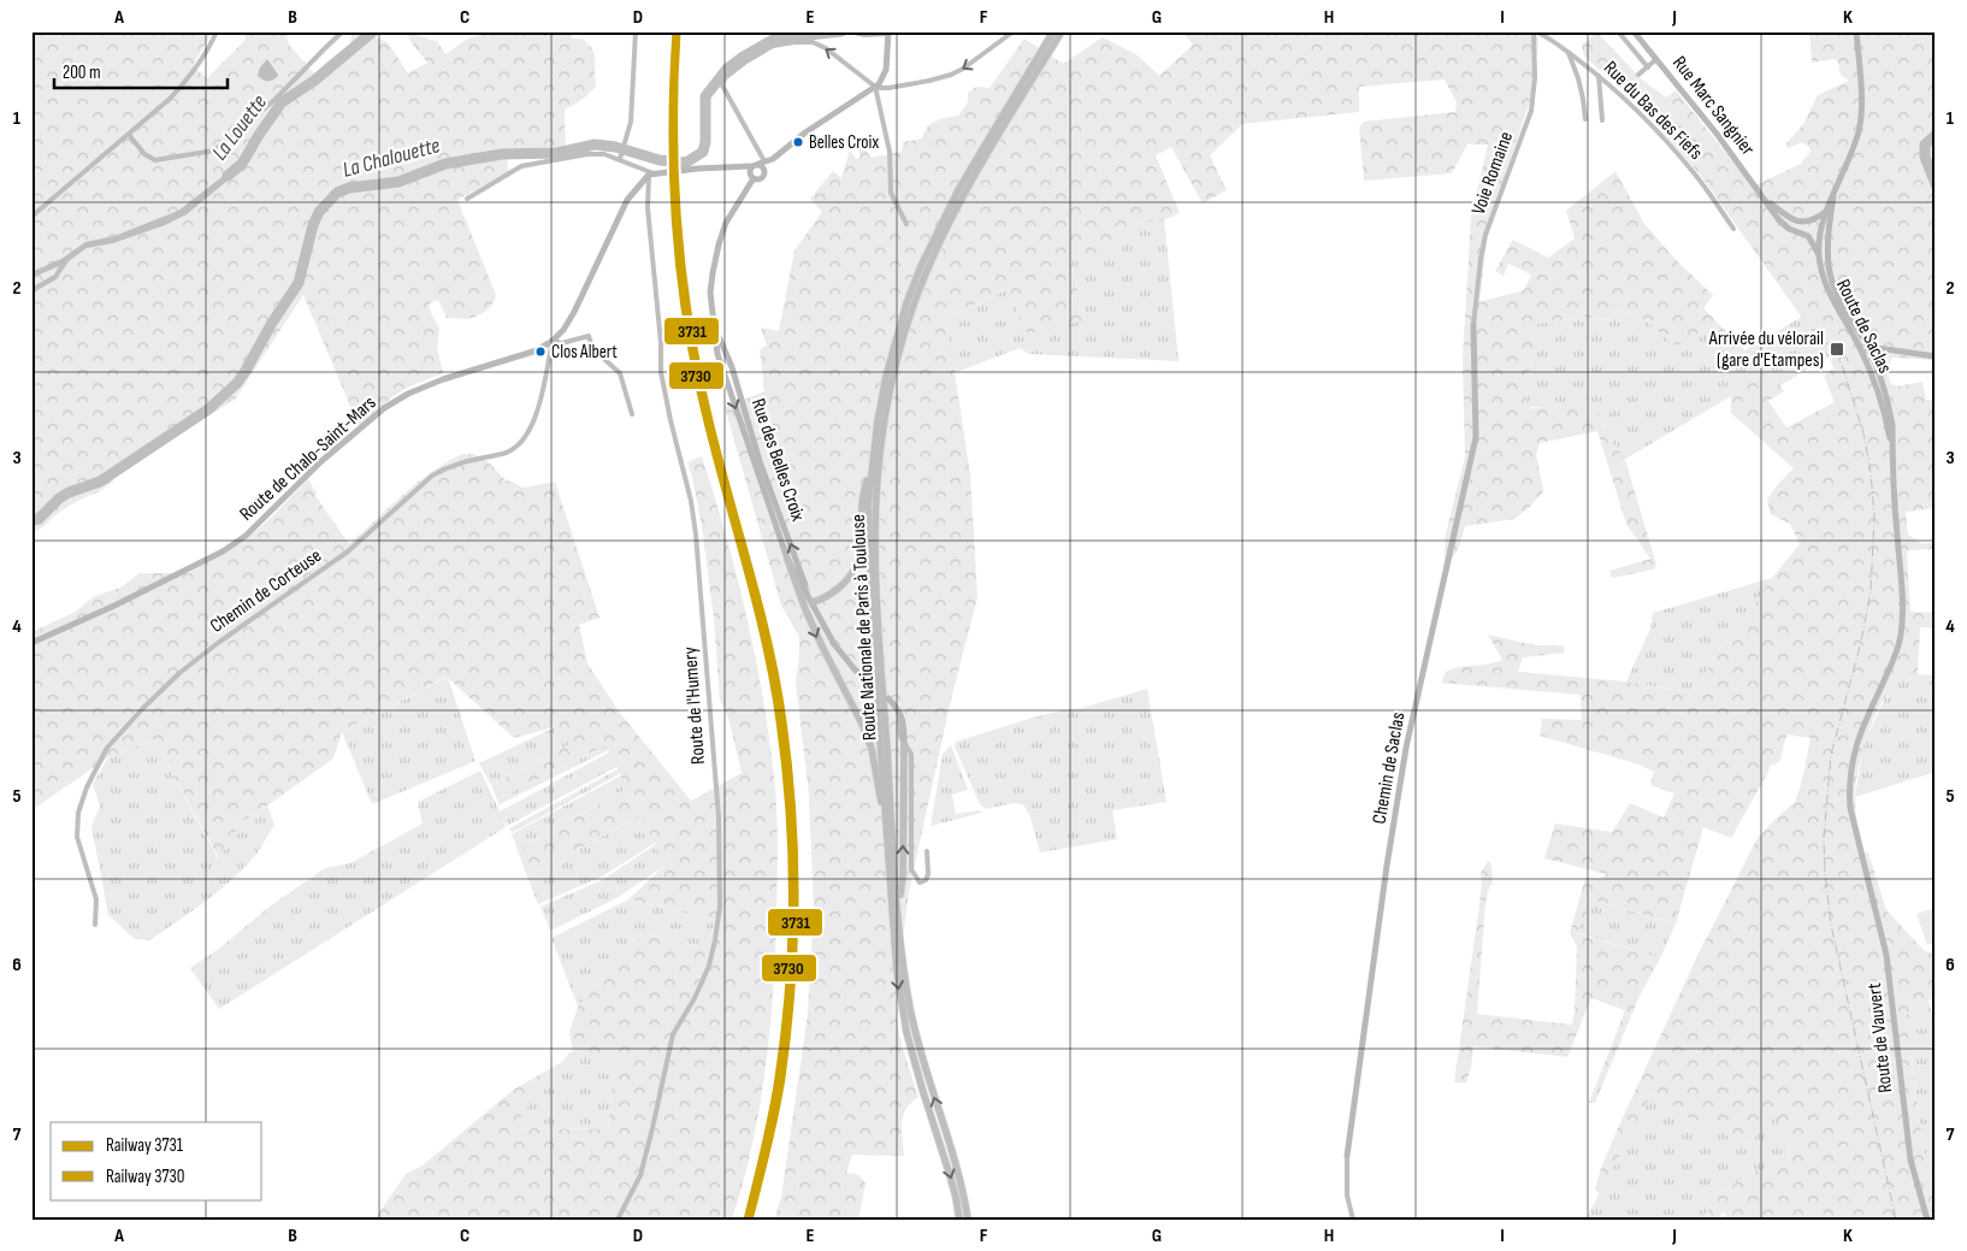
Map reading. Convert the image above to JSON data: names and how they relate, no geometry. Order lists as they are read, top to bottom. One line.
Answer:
{"streets":{"main road":["Rue Marc Sangnier","Route de Saclas","Route de Chalo-Saint-Mars","Rue des Belles Croix","Route Nationale de Paris à Toulouse","Chemin de Saclas","Route de Vauvert"],"street":["Rue du Bas des Fiefs","Voie Romaine","Chemin de Corteuse","Route de l'Humery"]},"crossings":[["Rue du Bas des Fiefs","Voie Romaine"],["Voie Romaine","Chemin de Saclas"],["Route de Saclas","Route de Vauvert"],["Route de Chalo-Saint-Mars","Chemin de Corteuse"],["Route de Chalo-Saint-Mars","Route de l'Humery"]],"water":["La Louette","La Chalouette"],"places":{"other":["Belles Croix","Clos Albert"],"transit":["Arrivée du vélorail (gare d'Etampes)"]},"lines":["rail line 3731","rail line 3730"],"legend":["Railway 3731","Railway 3730"],"scale_bar":"200 m","grid":{"columns":["A","B","C","D","E","F","G","H","I","J","K"],"rows":["1","2","3","4","5","6","7"]}}
